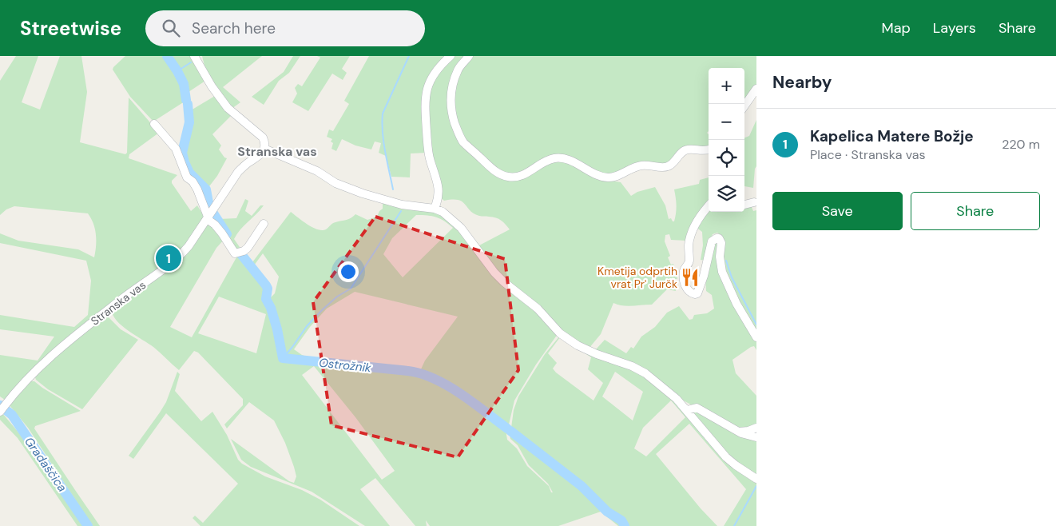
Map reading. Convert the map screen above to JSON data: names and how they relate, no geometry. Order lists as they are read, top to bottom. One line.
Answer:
{"streets":{"street":["Stranska vas"]},"districts":["Stranska vas"],"water":["Ostrožnik","Gradaščica"],"places":{"restaurant":["Kmetija odprtih vrat Pr' Jurčk"]},"page":{"header":"Streetwise","search":"Search here","nav":["Map","Layers","Share"],"heading":"Nearby","map_buttons":["+","−"],"list":[{"mark":"1","name":"Kapelica Matere Božje","note":"Place · Stranska vas","value":"220 m"}],"buttons":["Save","Share"],"pins":"1"}}
